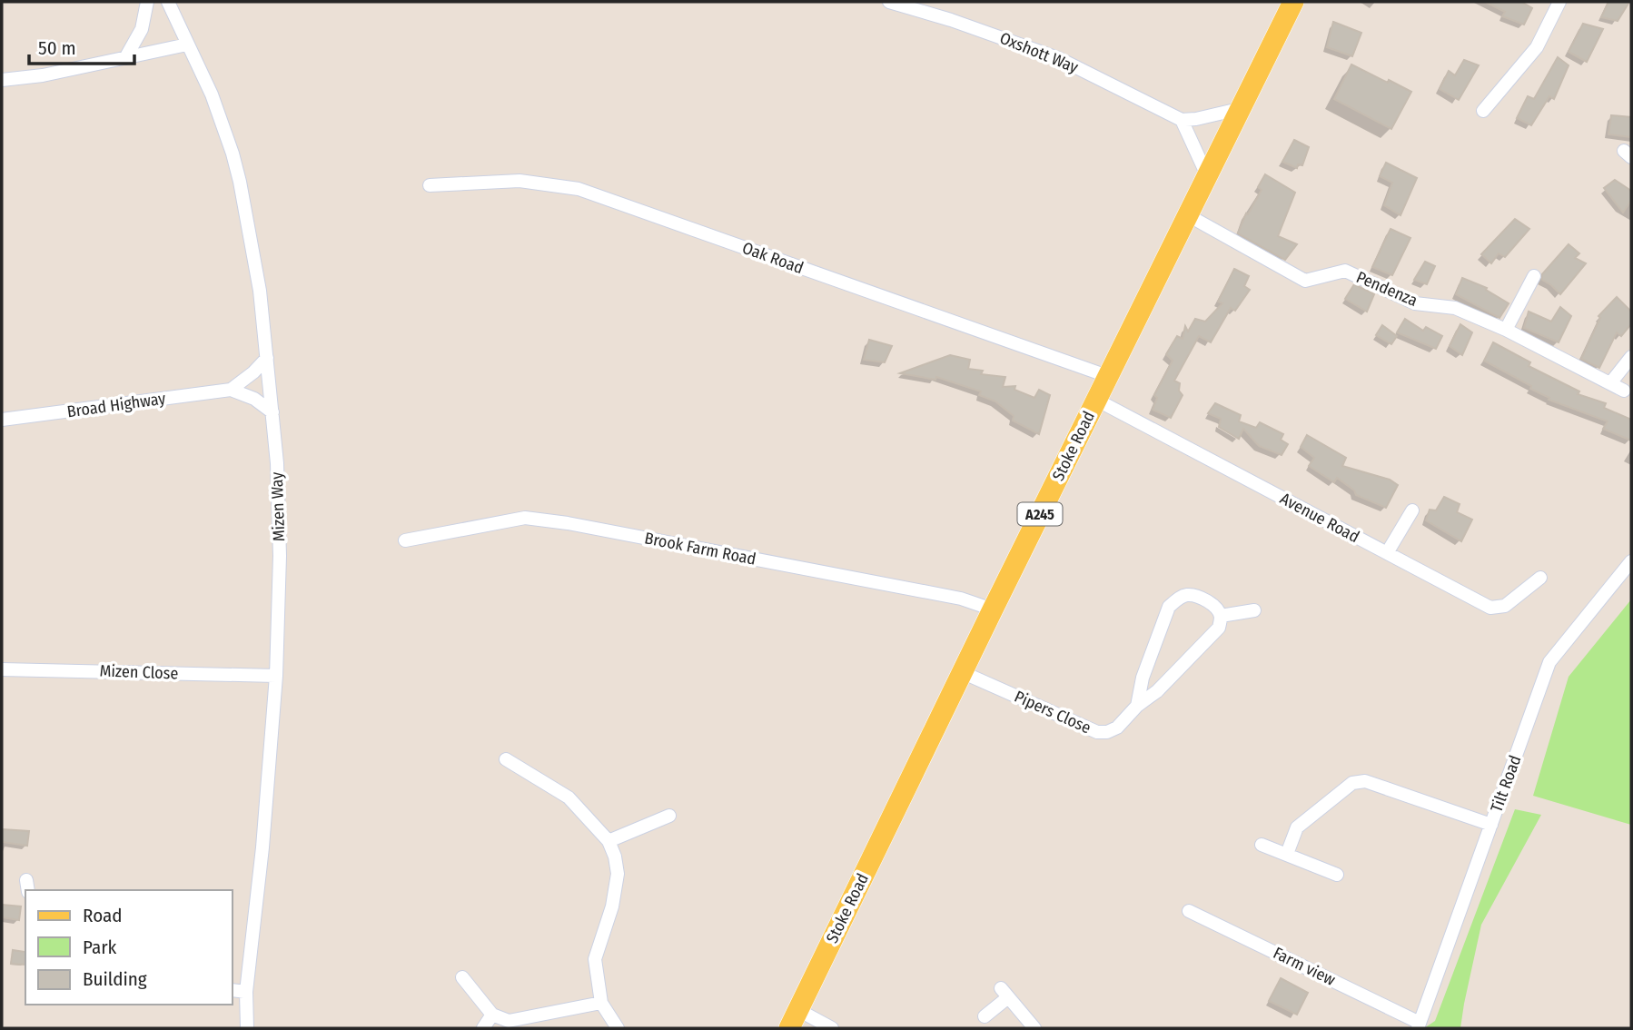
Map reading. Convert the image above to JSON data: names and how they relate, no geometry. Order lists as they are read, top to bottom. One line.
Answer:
{"streets":{"main road":["Stoke Road","A245"],"street":["Oxshott Way","Oak Road","Pendenza","Broad Highway","Mizen Way","Avenue Road","Brook Farm Road","Mizen Close","Pipers Close","Tilt Road","Farm view"]},"crossings":[["Oak Road","Stoke Road"],["Pendenza","Stoke Road"],["Stoke Road","Avenue Road"],["Stoke Road","Brook Farm Road"],["Stoke Road","Pipers Close"],["Mizen Way","Mizen Close"],["Tilt Road","Farm view"]],"legend":["Road","Park","Building"],"scale_bar":"50 m"}
